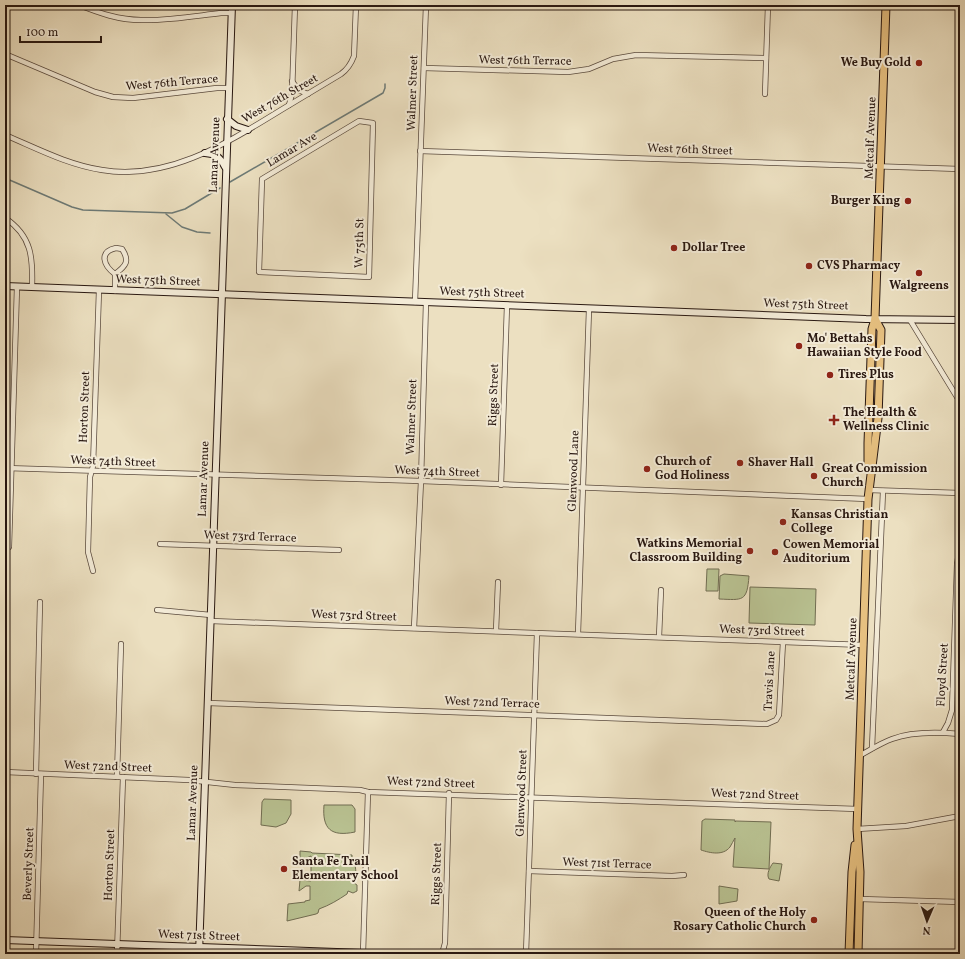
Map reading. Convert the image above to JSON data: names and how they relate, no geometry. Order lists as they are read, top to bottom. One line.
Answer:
{"streets":{"main road":["Metcalf Avenue"],"street":["West 76th Terrace","Walmer Street","West 76th Street","Lamar Ave","Lamar Avenue","W 75th St","West 75th Street","Riggs Street","Horton Street","West 74th Street","Glenwood Lane","West 73rd Terrace","West 73rd Street","Floyd Street","Travis Lane","West 72nd Terrace","West 72nd Street","Glenwood Street","Beverly Street","West 71st Terrace","West 71st Street"]},"crossings":[["West 76th Terrace","Walmer Street"],["West 76th Terrace","Lamar Avenue"],["Walmer Street","West 76th Street"],["Walmer Street","West 75th Street"],["Walmer Street","West 74th Street"],["Walmer Street","West 73rd Street"],["West 76th Street","Metcalf Avenue"],["West 76th Street","Lamar Avenue"],["Metcalf Avenue","West 75th Street"],["Metcalf Avenue","West 74th Street"],["Metcalf Avenue","West 73rd Street"],["Metcalf Avenue","West 72nd Street"],["Lamar Ave","W 75th St"],["Lamar Avenue","West 75th Street"],["Lamar Avenue","West 74th Street"],["Lamar Avenue","West 73rd Terrace"],["Lamar Avenue","West 73rd Street"],["Lamar Avenue","West 72nd Terrace"],["Lamar Avenue","West 72nd Street"],["Lamar Avenue","West 71st Street"],["West 75th Street","Riggs Street"],["West 75th Street","Horton Street"],["West 75th Street","Glenwood Lane"],["Riggs Street","West 74th Street"],["Riggs Street","West 72nd Street"],["Horton Street","West 74th Street"],["Horton Street","West 72nd Street"],["Horton Street","West 71st Street"],["West 74th Street","Glenwood Lane"],["Glenwood Lane","West 73rd Street"],["West 73rd Street","Travis Lane"],["West 73rd Street","Glenwood Street"],["Travis Lane","West 72nd Terrace"],["West 72nd Terrace","Glenwood Street"],["West 72nd Street","Glenwood Street"],["West 72nd Street","Beverly Street"],["Glenwood Street","West 71st Terrace"],["Beverly Street","West 71st Street"]],"places":{"other":["We Buy Gold","Burger King","Dollar Tree","CVS Pharmacy","Walgreens","Mo' Bettahs Hawaiian Style Food","Tires Plus","Shaver Hall","Church of God Holiness","Great Commission Church","Kansas Christian College","Watkins Memorial Classroom Building","Cowen Memorial Auditorium","Santa Fe Trail Elementary School","Queen of the Holy Rosary Catholic Church"],"health":["The Health & Wellness Clinic"]},"scale_bar":"100 m","north":"bottom"}
